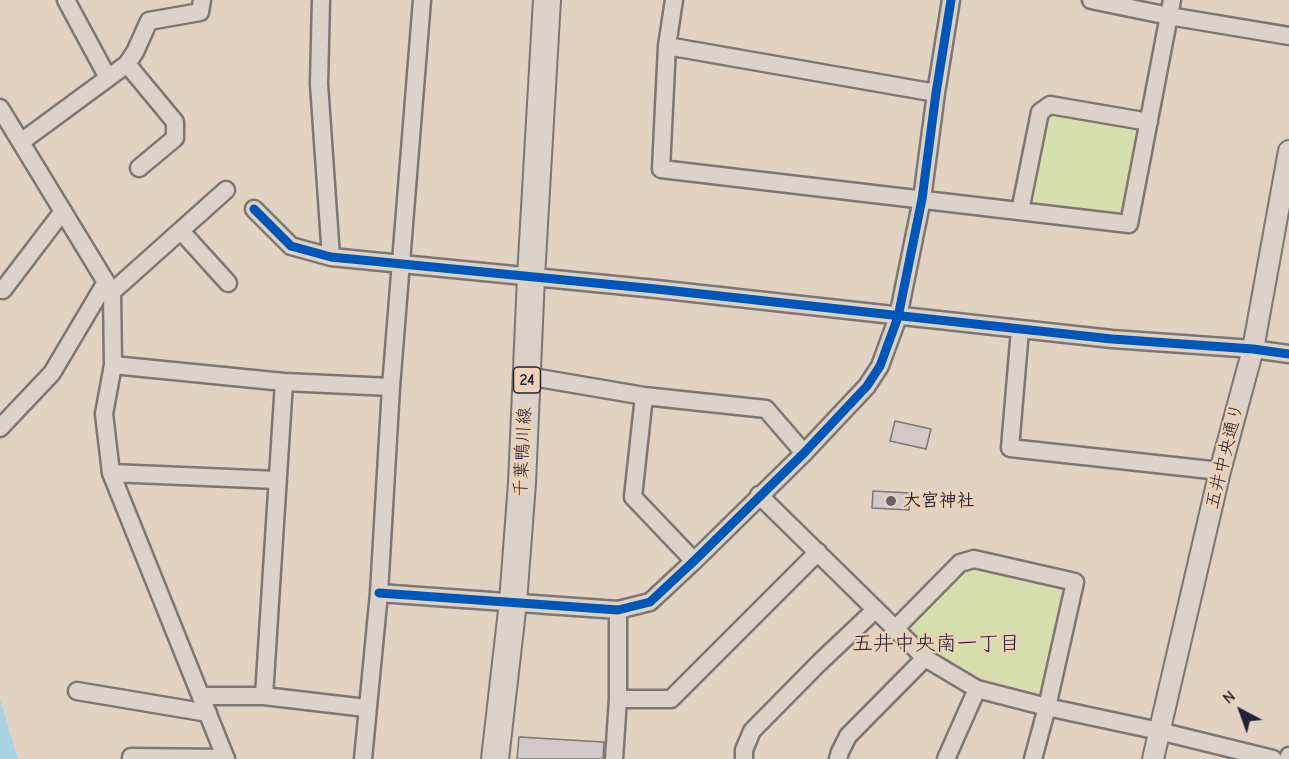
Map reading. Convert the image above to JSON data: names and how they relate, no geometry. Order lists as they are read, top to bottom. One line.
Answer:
{"streets":{"main road":["24","千葉鴨川線"],"street":["五井中央通り"]},"districts":["五井中央南一丁目"],"places":["大宮神社"],"north":"top left"}
